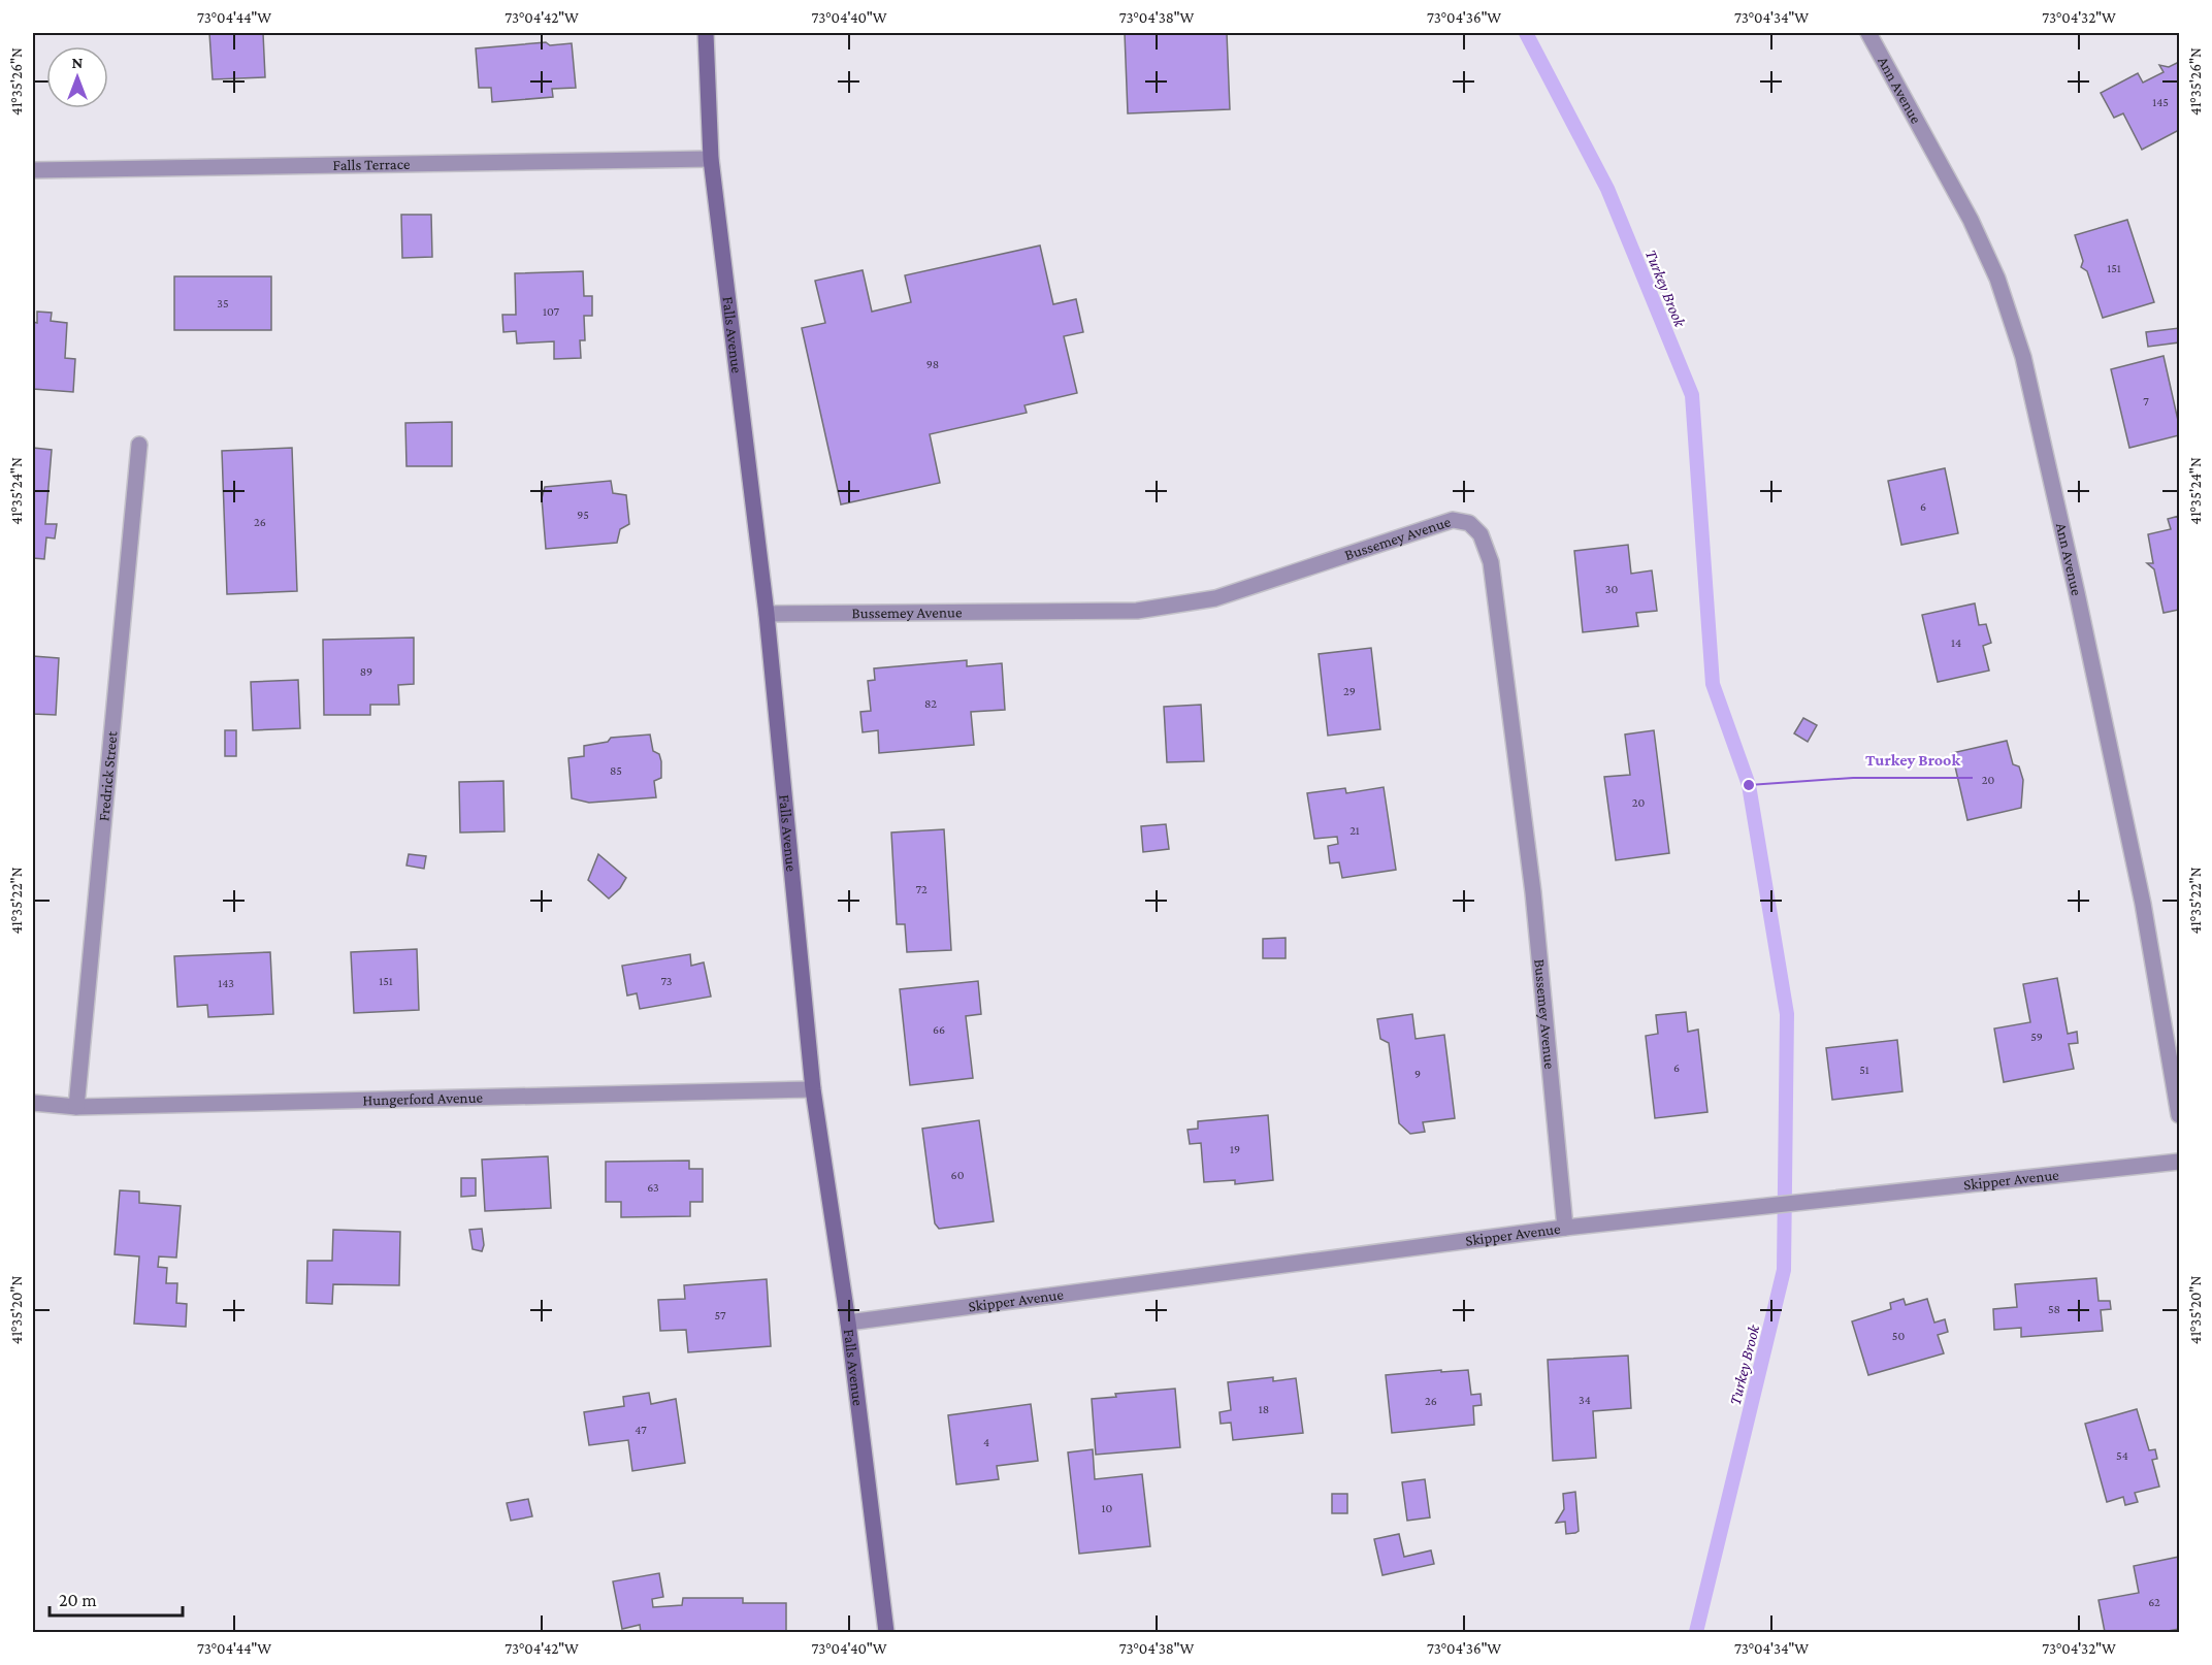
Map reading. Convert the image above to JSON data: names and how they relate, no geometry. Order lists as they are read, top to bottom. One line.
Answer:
{"streets":{"main road":["Falls Avenue"],"street":["Ann Avenue","Falls Terrace","Bussemey Avenue","Fredrick Street","Hungerford Avenue","Skipper Avenue"]},"crossings":[["Falls Terrace","Falls Avenue"],["Falls Avenue","Bussemey Avenue"],["Falls Avenue","Hungerford Avenue"],["Falls Avenue","Skipper Avenue"],["Bussemey Avenue","Skipper Avenue"],["Fredrick Street","Hungerford Avenue"]],"water":["Turkey Brook"],"places":["Turkey Brook"],"house_numbers":["145","151","35","107","98","7","6","95","26","30","14","89","29","82","85","20","20","21","72","151","73","143","66","59","6","51","9","19","60","63","58","57","50","34","26","18","47","4","54","10","62"],"scale_bar":"20 m","north":"top","coordinates":["73°04'44\"W","73°04'42\"W","73°04'40\"W","73°04'38\"W","73°04'36\"W","73°04'34\"W","73°04'32\"W","41°35'26\"N","41°35'24\"N","41°35'22\"N","41°35'20\"N"]}
